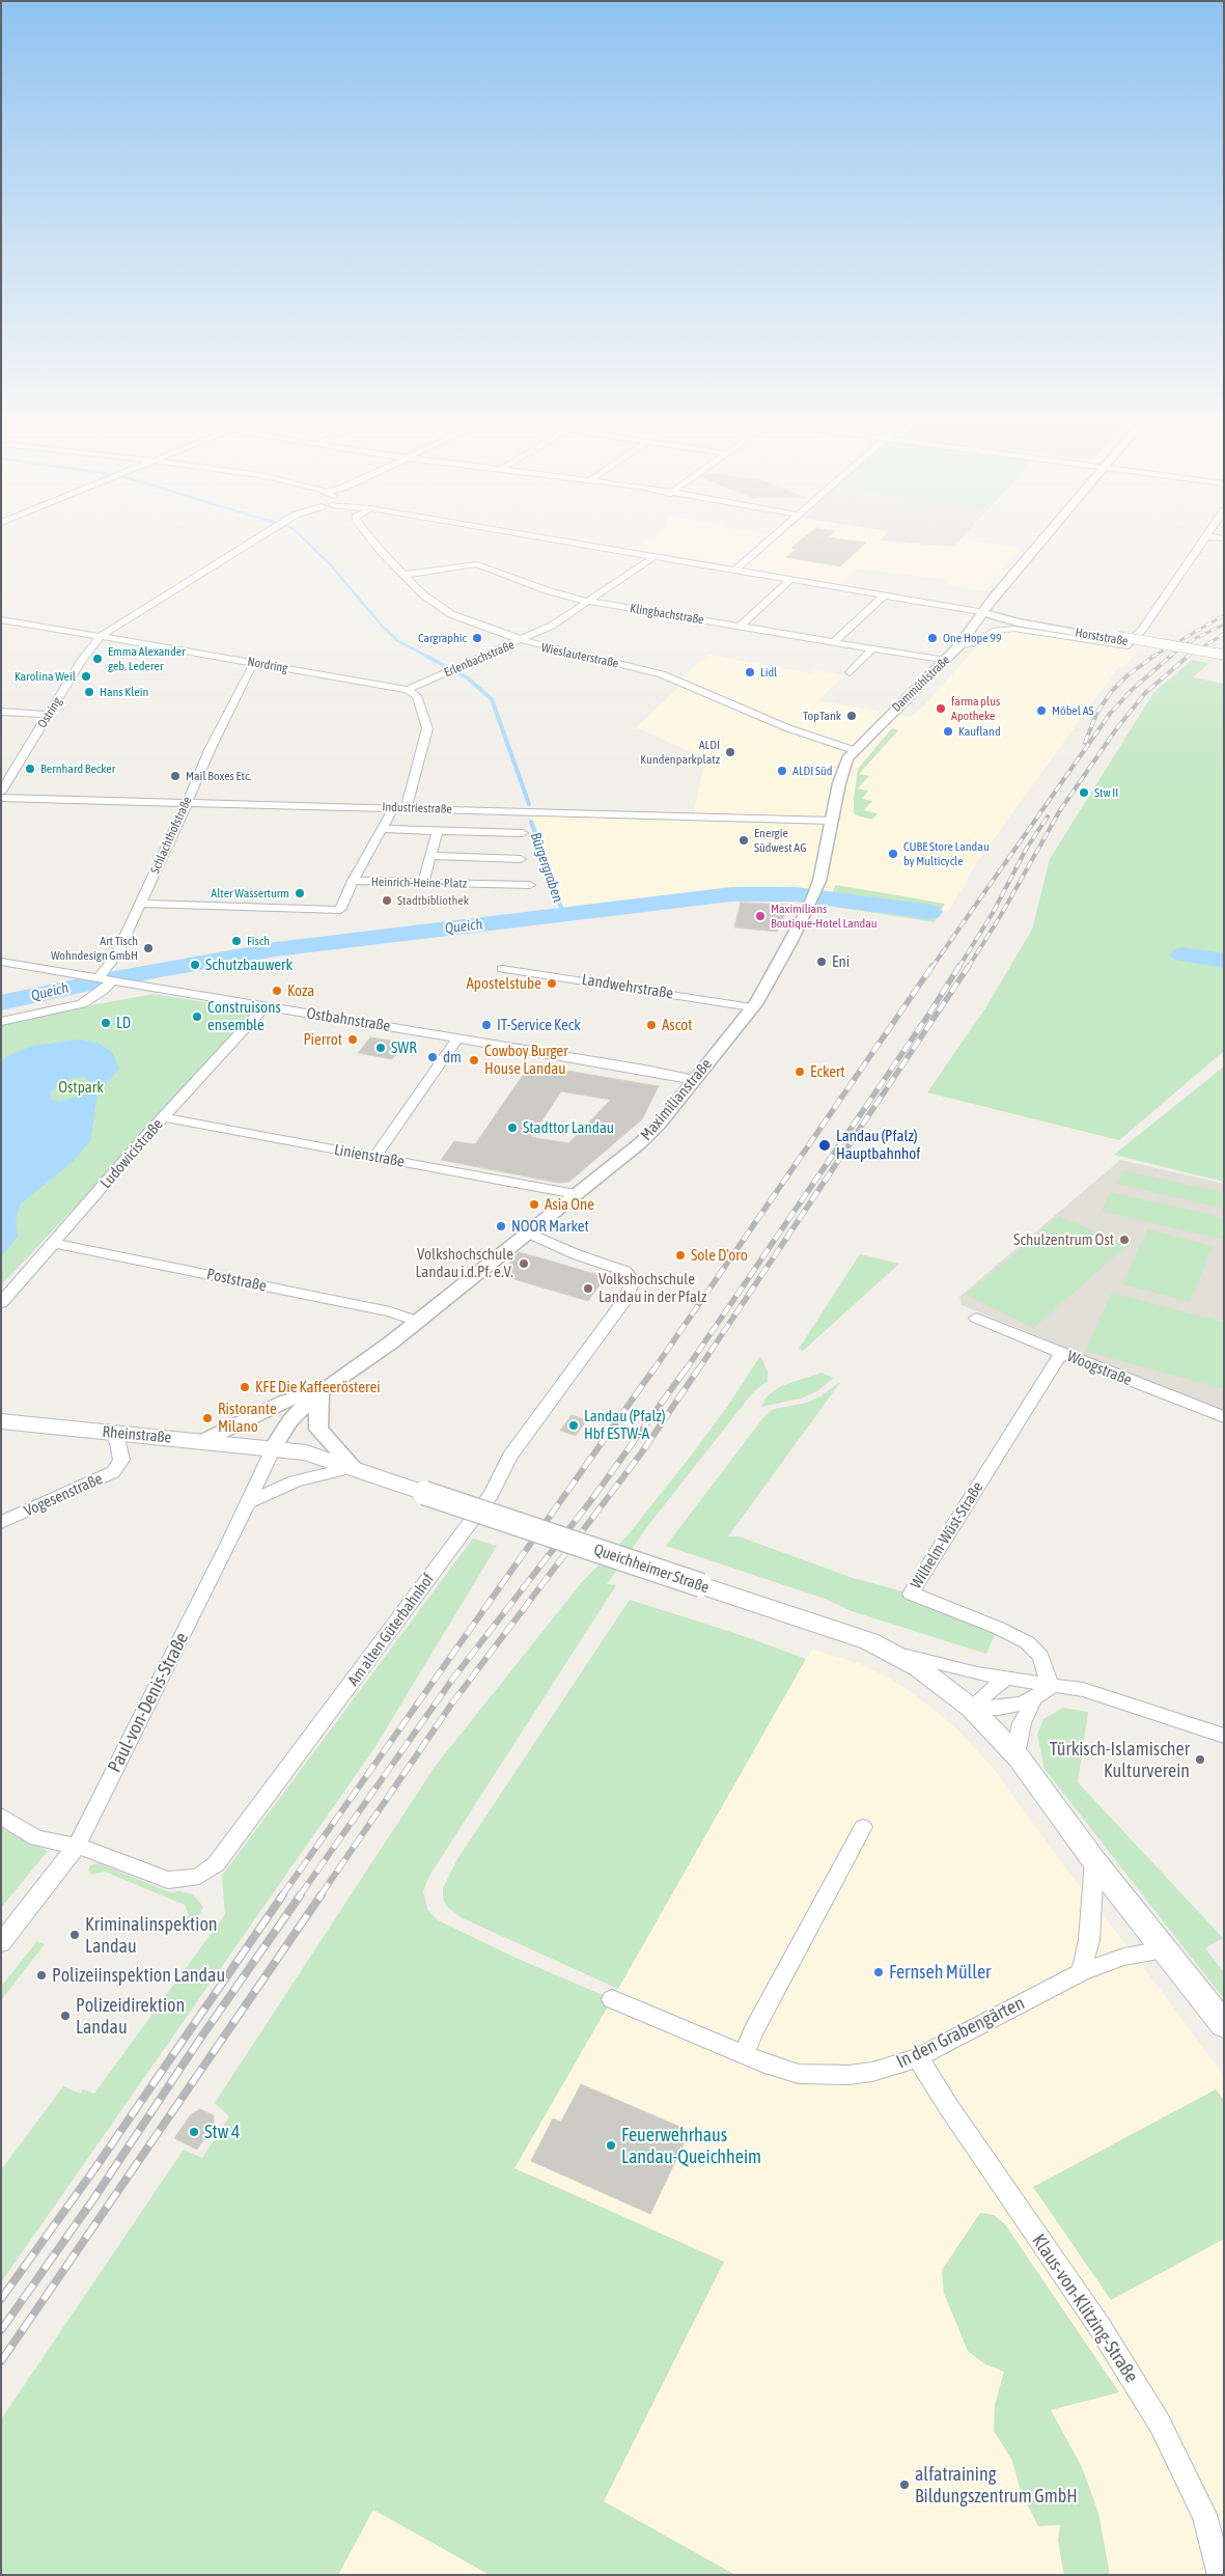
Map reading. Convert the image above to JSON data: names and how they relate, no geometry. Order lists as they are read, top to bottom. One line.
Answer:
{"streets":{"main road":["Rheinstraße","Queichheimer Straße"],"street":["Klingbachstraße","Horststraße","Wieslauterstraße","Erlenbachstraße","Nordring","Dammühlstraße","Ostring","Industriestraße","Schlachthofstraße","Heinrich-Heine-Platz","Landwehrstraße","Ostbahnstraße","Maximilianstraße","Ludowicistraße","Linienstraße","Poststraße","Woogstraße","Vogesenstraße","Wilhelm-Wüst-Straße","Am alten Güterbahnhof","Paul-von-Denis-Straße","In den Grabengärten","Klaus-von-Klitzing-Straße"]},"crossings":[["Klingbachstraße","Wieslauterstraße"],["Klingbachstraße","Erlenbachstraße"],["Klingbachstraße","Dammühlstraße"],["Horststraße","Erlenbachstraße"],["Horststraße","Dammühlstraße"],["Wieslauterstraße","Erlenbachstraße"],["Wieslauterstraße","Dammühlstraße"],["Wieslauterstraße","Maximilianstraße"],["Erlenbachstraße","Nordring"],["Nordring","Ostring"],["Nordring","Schlachthofstraße"],["Dammühlstraße","Maximilianstraße"],["Industriestraße","Schlachthofstraße"],["Industriestraße","Maximilianstraße"],["Schlachthofstraße","Heinrich-Heine-Platz"],["Schlachthofstraße","Ostbahnstraße"],["Landwehrstraße","Maximilianstraße"],["Ostbahnstraße","Maximilianstraße"],["Ostbahnstraße","Ludowicistraße"],["Maximilianstraße","Linienstraße"],["Maximilianstraße","Poststraße"],["Maximilianstraße","Rheinstraße"],["Maximilianstraße","Queichheimer Straße"],["Maximilianstraße","Am alten Güterbahnhof"],["Maximilianstraße","Paul-von-Denis-Straße"],["Ludowicistraße","Linienstraße"],["Ludowicistraße","Poststraße"],["Woogstraße","Wilhelm-Wüst-Straße"],["Rheinstraße","Vogesenstraße"],["Rheinstraße","Queichheimer Straße"],["Rheinstraße","Paul-von-Denis-Straße"],["Queichheimer Straße","Paul-von-Denis-Straße"],["Queichheimer Straße","In den Grabengärten"],["Am alten Güterbahnhof","Paul-von-Denis-Straße"],["In den Grabengärten","Klaus-von-Klitzing-Straße"]],"water":["Bürgergraben","Queich"],"parks":["Ostpark"],"places":["Cargraphic","One Hope 99","Emma Alexander geb. Lederer","Lidl","Karolina Weil","Hans Klein","farma plus Apotheke","Möbel AS","TopTank","Kaufland","ALDI Kundenparkplatz","Bernhard Becker","ALDI Süd","Mail Boxes Etc.","Stw II","Energie Südwest AG","CUBE Store Landau by Multicycle","Alter Wasserturm","Stadtbibliothek","Maximilians Boutique-Hotel Landau","Fisch","Art Tisch Wohndesign GmbH","Eni","Schutzbauwerk","Apostelstube","Koza","Construisons ensemble","LD","IT-Service Keck","Ascot","Pierrot","SWR","dm","Cowboy Burger House Landau","Eckert","Stadttor Landau","Landau (Pfalz) Hauptbahnhof","Asia One","NOOR Market","Schulzentrum Ost","Sole D'oro","Volkshochschule Landau i.d.Pf. e.V.","Volkshochschule Landau in der Pfalz","KFE Die Kaffeerösterei","Ristorante Milano","Landau (Pfalz) Hbf ESTW-A","Türkisch-Islamischer Kulturverein","Kriminalinspektion Landau","Fernseh Müller","Polizeiinspektion Landau","Polizeidirektion Landau","Stw 4","Feuerwehrhaus Landau-Queichheim","alfatraining Bildungszentrum GmbH"]}
